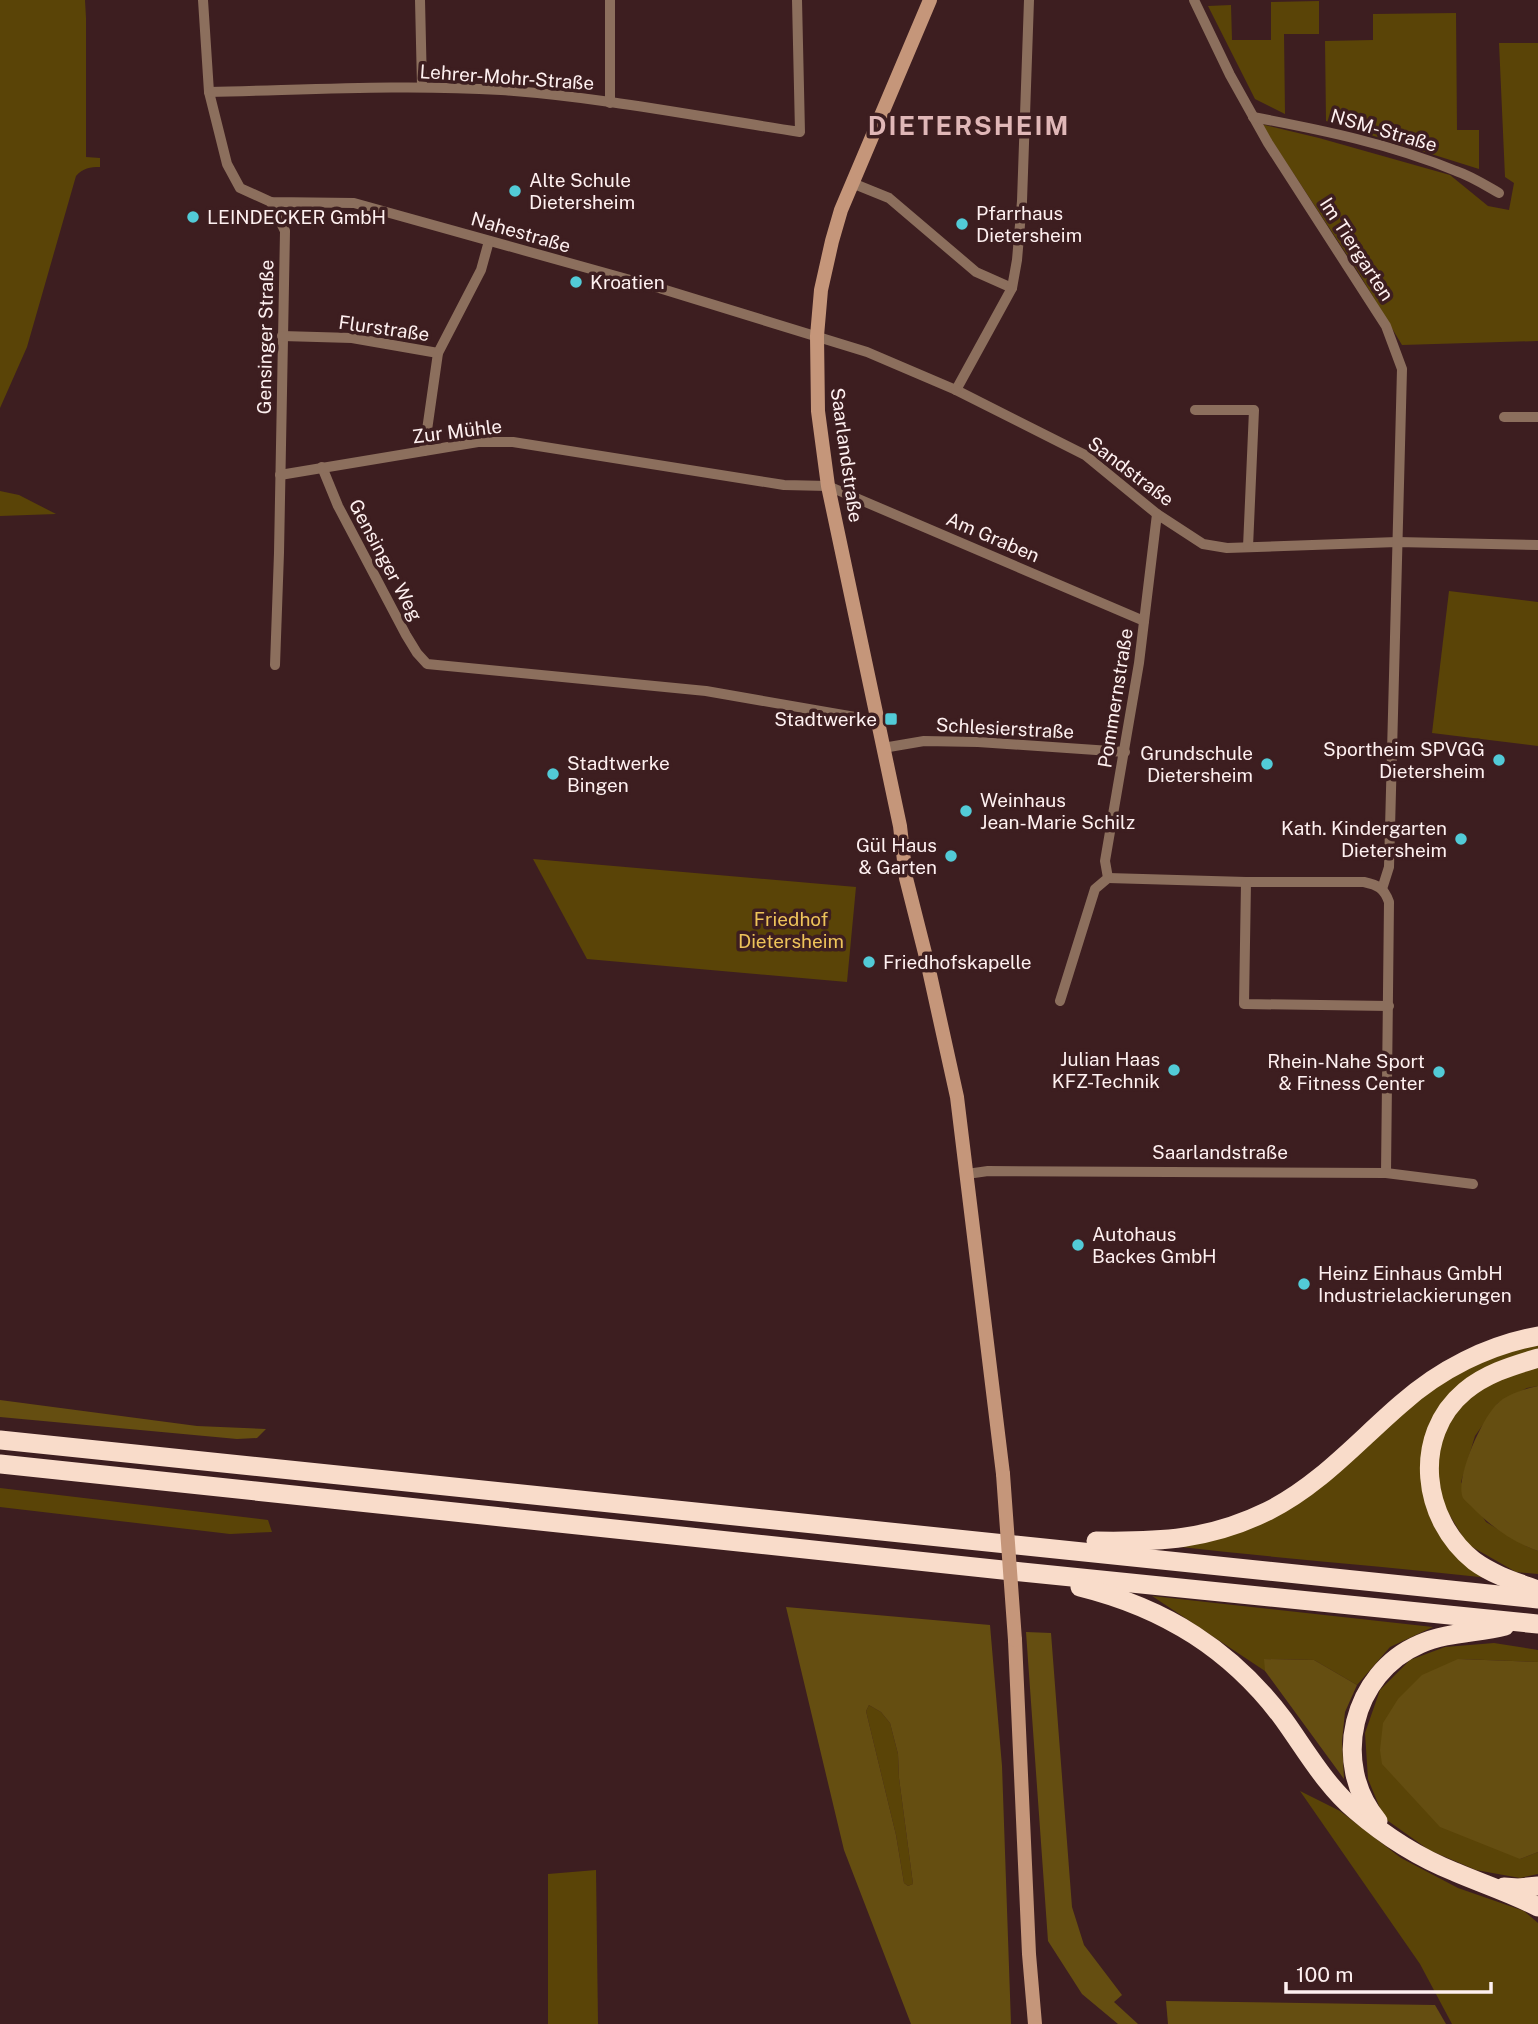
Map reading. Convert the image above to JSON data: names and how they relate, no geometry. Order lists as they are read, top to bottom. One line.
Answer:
{"streets":{"main road":["Saarlandstraße"],"street":["Lehrer-Mohr-Straße","NSM-Straße","Nahestraße","Im Tiergarten","Flurstraße","Gensinger Straße","Zur Mühle","Sandstraße","Am Graben","Gensinger Weg","Pommernstraße","Schlesierstraße"]},"crossings":[["Lehrer-Mohr-Straße","Nahestraße"],["NSM-Straße","Im Tiergarten"],["Nahestraße","Flurstraße"],["Nahestraße","Gensinger Straße"],["Nahestraße","Saarlandstraße"],["Nahestraße","Sandstraße"],["Im Tiergarten","Sandstraße"],["Flurstraße","Gensinger Straße"],["Flurstraße","Zur Mühle"],["Gensinger Straße","Zur Mühle"],["Zur Mühle","Saarlandstraße"],["Zur Mühle","Am Graben"],["Zur Mühle","Gensinger Weg"],["Saarlandstraße","Sandstraße"],["Saarlandstraße","Am Graben"],["Saarlandstraße","Gensinger Weg"],["Saarlandstraße","Schlesierstraße"],["Sandstraße","Pommernstraße"],["Am Graben","Pommernstraße"],["Pommernstraße","Schlesierstraße"]],"districts":["DIETERSHEIM"],"parks":["Friedhof Dietersheim"],"places":{"other":["Alte Schule Dietersheim","LEINDECKER GmbH","Pfarrhaus Dietersheim","Kroatien","Sportheim SPVGG Dietersheim","Grundschule Dietersheim","Stadtwerke Bingen","Weinhaus Jean-Marie Schilz","Kath. Kindergarten Dietersheim","Gül Haus & Garten","Friedhofskapelle","Julian Haas KFZ-Technik","Rhein-Nahe Sport & Fitness Center","Autohaus Backes GmbH","Heinz Einhaus GmbH Industrielackierungen"],"transit":["Stadtwerke"]},"scale_bar":"100 m"}
